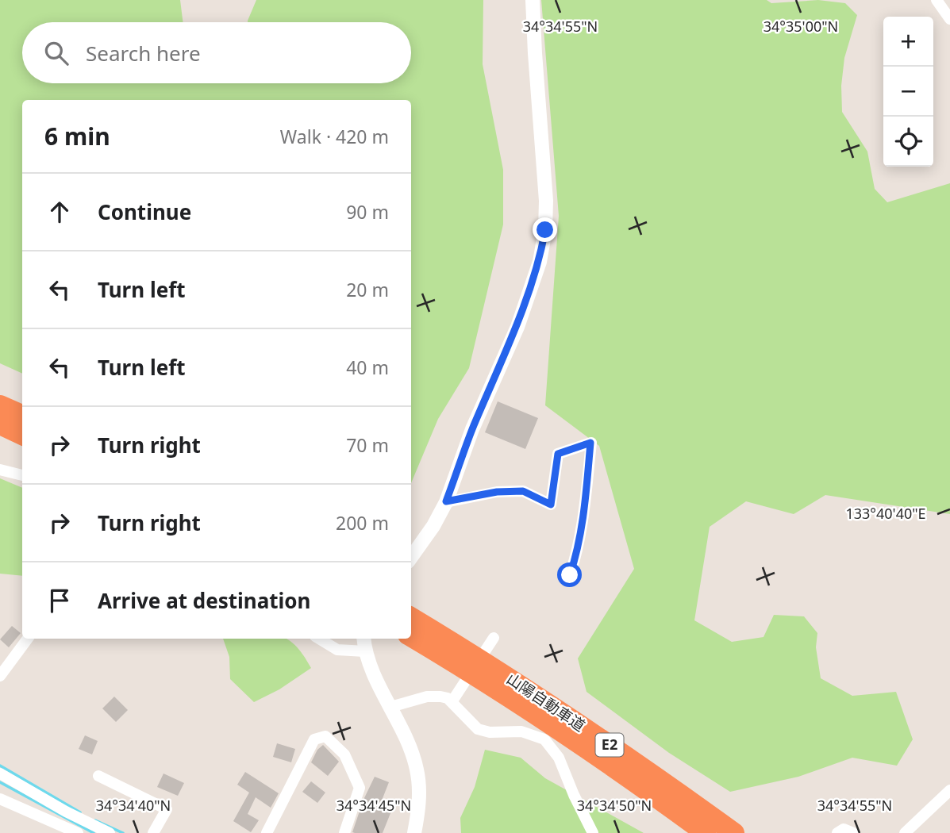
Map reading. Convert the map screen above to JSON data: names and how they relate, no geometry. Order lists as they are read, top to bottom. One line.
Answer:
{"streets":{"highway":["山陽自動車道","E2"]},"page":{"map_buttons":["+","−"],"search":"Search here","heading":["6 min","Walk · 420 m"],"list":[["Continue","90 m"],["Turn left","20 m"],["Turn left","40 m"],["Turn right","70 m"],["Turn right","200 m"],"Arrive at destination"]},"coordinates":["34°34'55\"N","34°35'00\"N","133°40'40\"E","34°34'40\"N","34°34'45\"N","34°34'50\"N"]}
